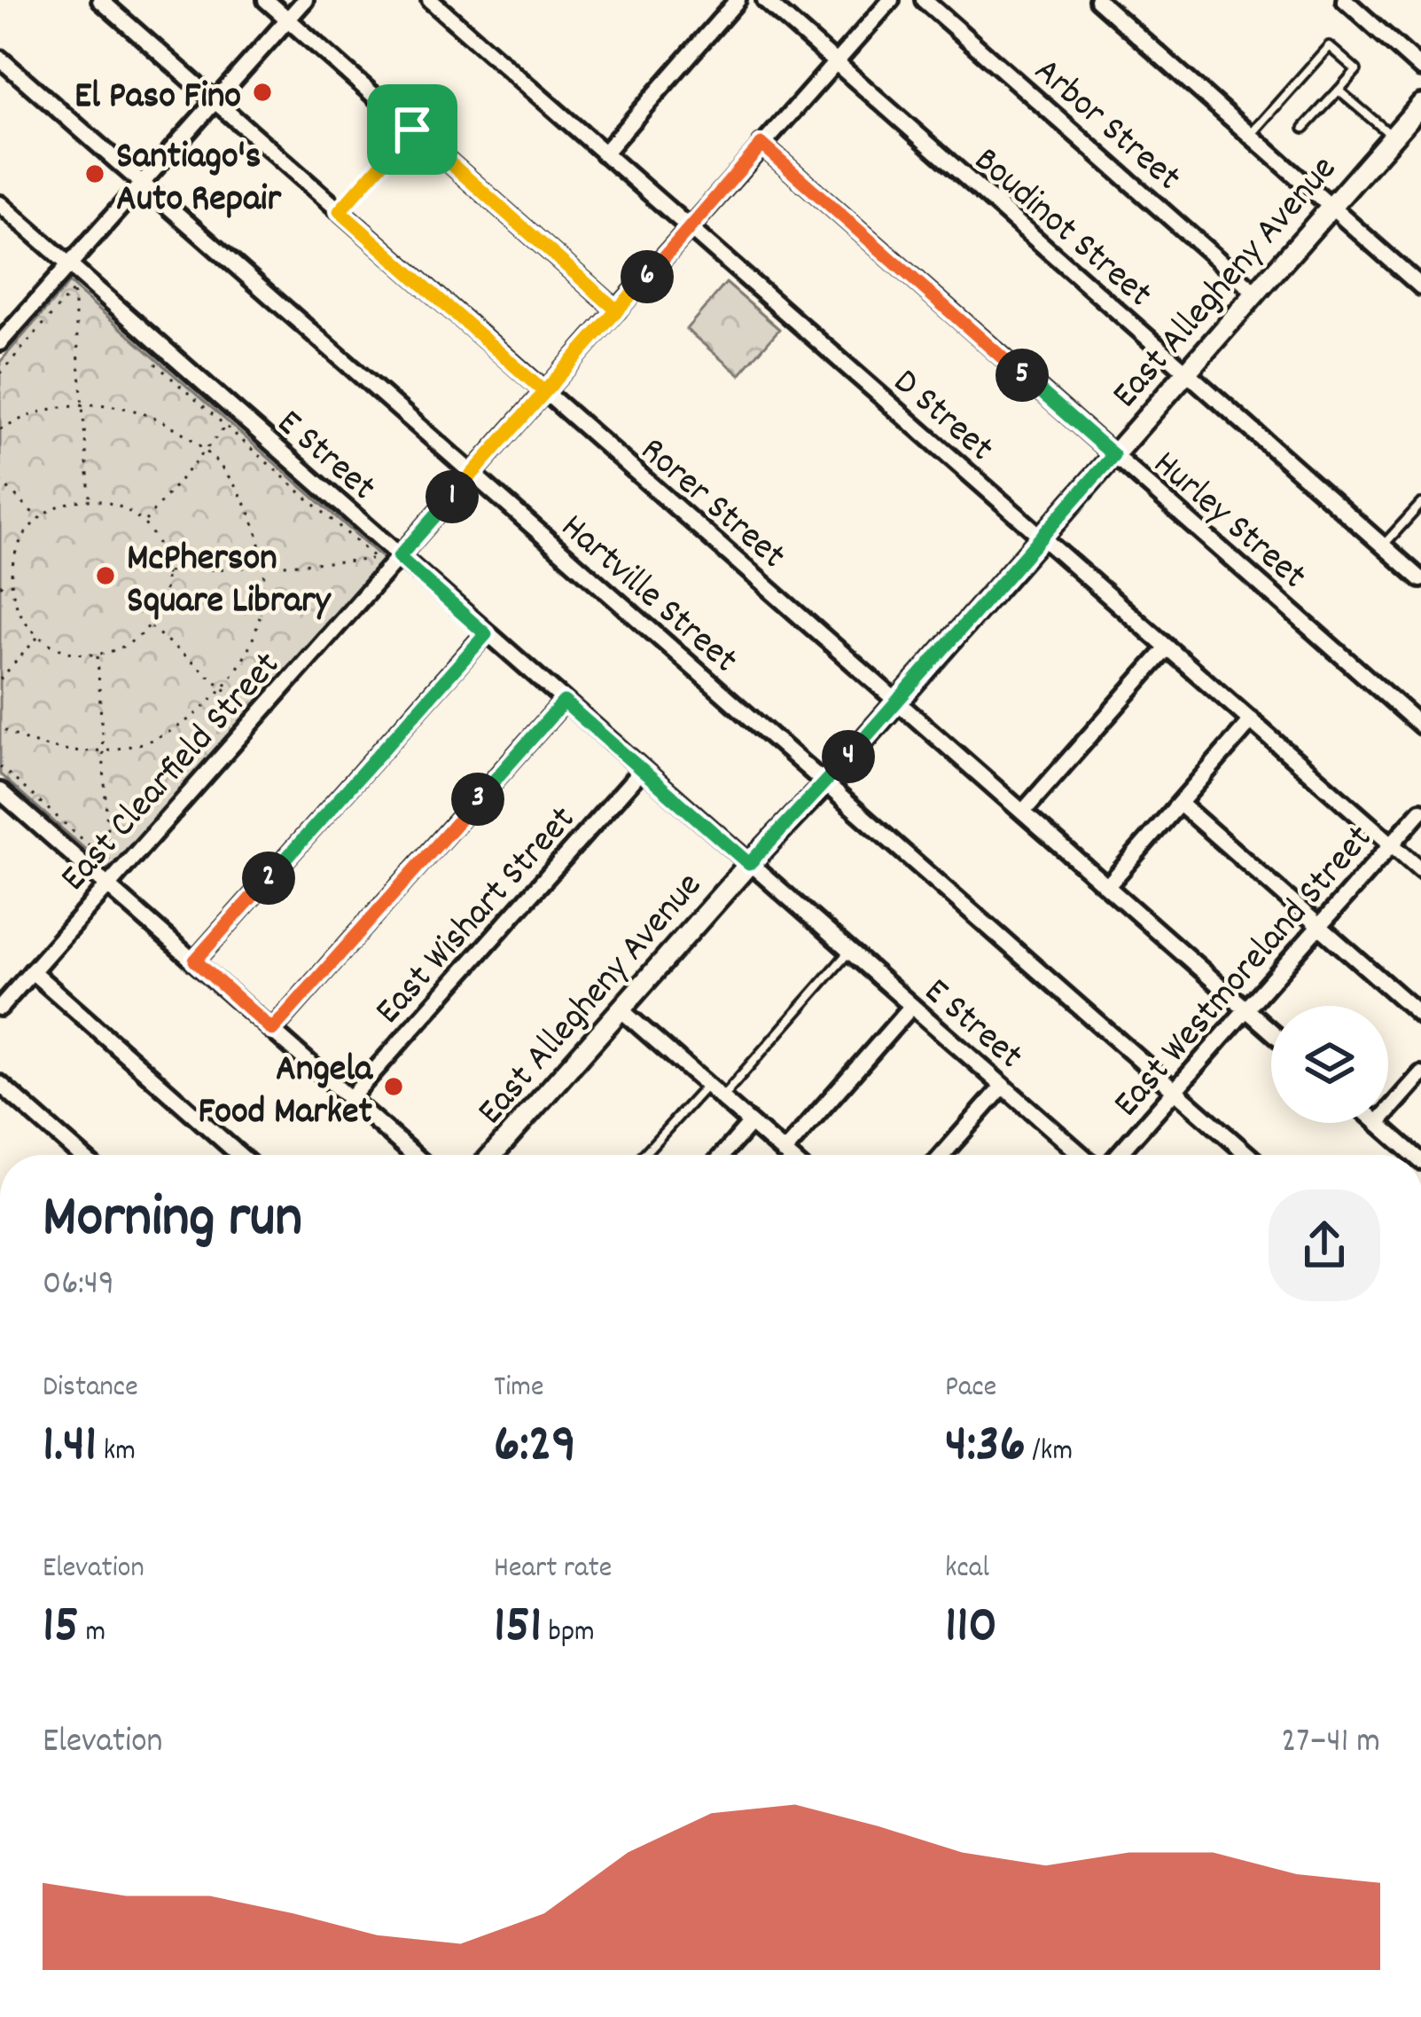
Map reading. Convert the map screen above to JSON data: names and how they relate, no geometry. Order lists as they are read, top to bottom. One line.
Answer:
{"streets":{"main road":["East Allegheny Avenue"],"street":["Arbor Street","Boudinot Street","D Street","E Street","Rorer Street","Hurley Street","Hartville Street","East Clearfield Street","East Wishart Street","East Westmoreland Street"]},"crossings":[["Arbor Street","East Allegheny Avenue"],["Boudinot Street","East Allegheny Avenue"],["Boudinot Street","East Clearfield Street"],["East Allegheny Avenue","D Street"],["East Allegheny Avenue","E Street"],["East Allegheny Avenue","Rorer Street"],["East Allegheny Avenue","Hurley Street"],["East Allegheny Avenue","Hartville Street"],["D Street","East Clearfield Street"],["D Street","East Westmoreland Street"],["E Street","East Clearfield Street"],["E Street","East Wishart Street"],["Rorer Street","East Clearfield Street"],["Rorer Street","East Westmoreland Street"],["Hurley Street","East Clearfield Street"],["Hartville Street","East Clearfield Street"],["Hartville Street","East Westmoreland Street"]],"places":["El Paso Fino","Santiago's Auto Repair","McPherson Square Library","Angela Food Market"],"page":{"pins":["6","5","1","4","3","2"],"heading":["Morning run","06:49"],"stats":[["Distance","1.41 km"],["Time","6:29"],["Pace","4:36 /km"],["Elevation","15 m"],["Heart rate","151 bpm"],["kcal","110"]],"chart":["Elevation","27–41 m"]}}
